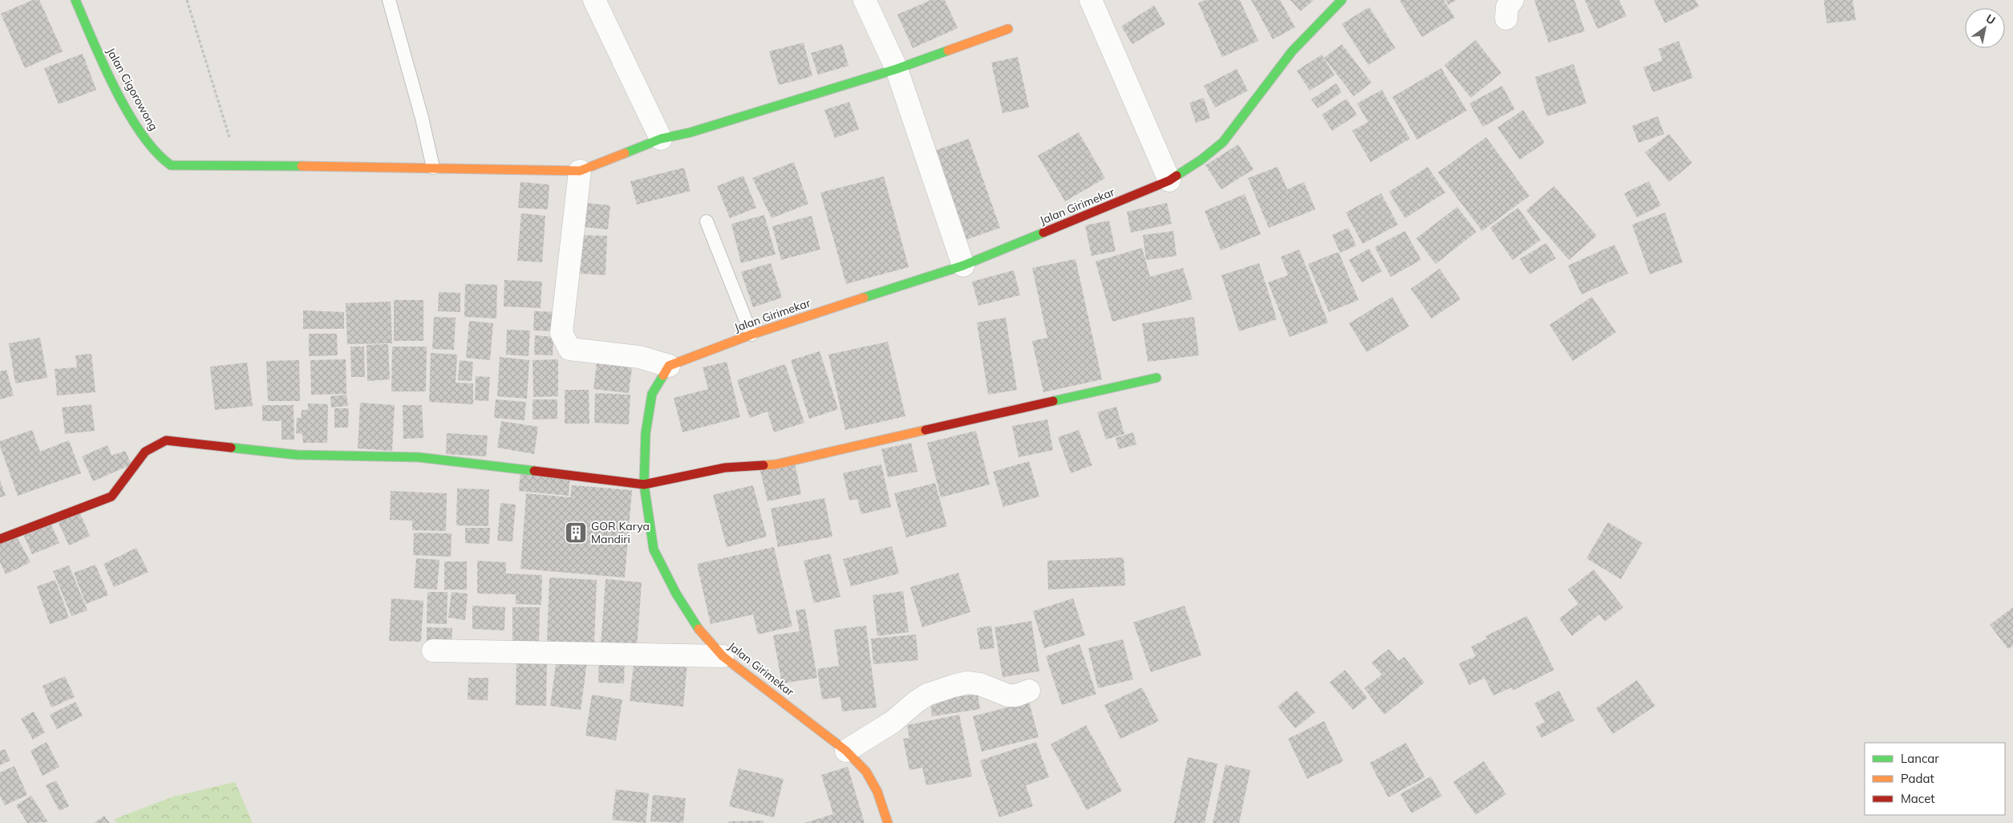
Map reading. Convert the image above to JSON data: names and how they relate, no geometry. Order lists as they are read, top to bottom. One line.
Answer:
{"streets":{"street":["Jalan Cigorowong","Jalan Girimekar"]},"places":{"building":["GOR Karya Mandiri"]},"legend":["Lancar","Padat","Macet"],"north":"top right"}
